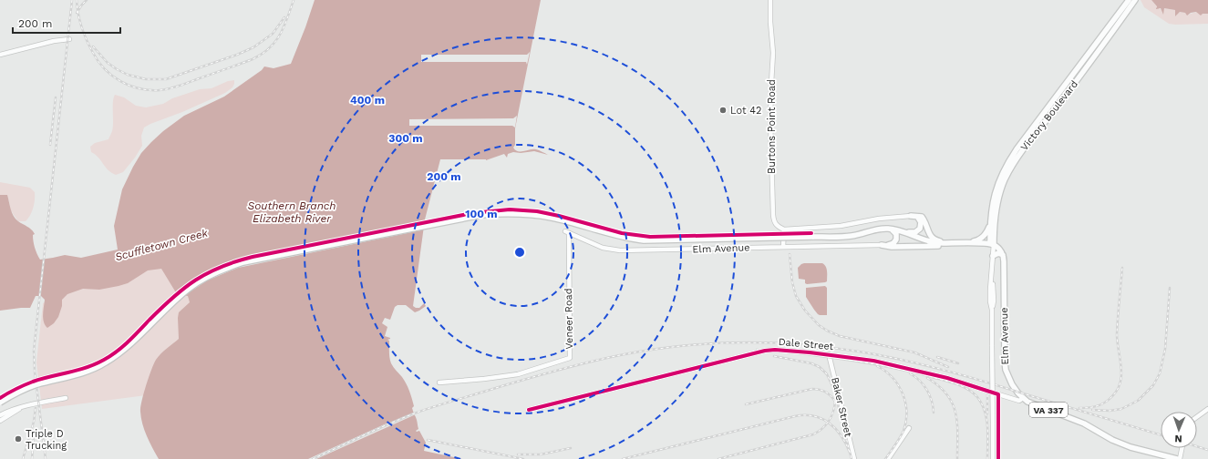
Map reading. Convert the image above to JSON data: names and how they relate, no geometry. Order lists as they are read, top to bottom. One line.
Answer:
{"streets":{"main road":["Victory Boulevard","Elm Avenue","VA 337"],"street":["Burtons Point Road","Veneer Road","Dale Street","Baker Street"]},"crossings":[["Elm Avenue","Veneer Road"],["Elm Avenue","Dale Street"],["Dale Street","Baker Street"]],"water":["Southern Branch Elizabeth River","Scuffletown Creek"],"places":["Lot 42","Triple D Trucking"],"scale_bar":"200 m","north":"bottom","rings":["400 m","300 m","200 m","100 m"]}
